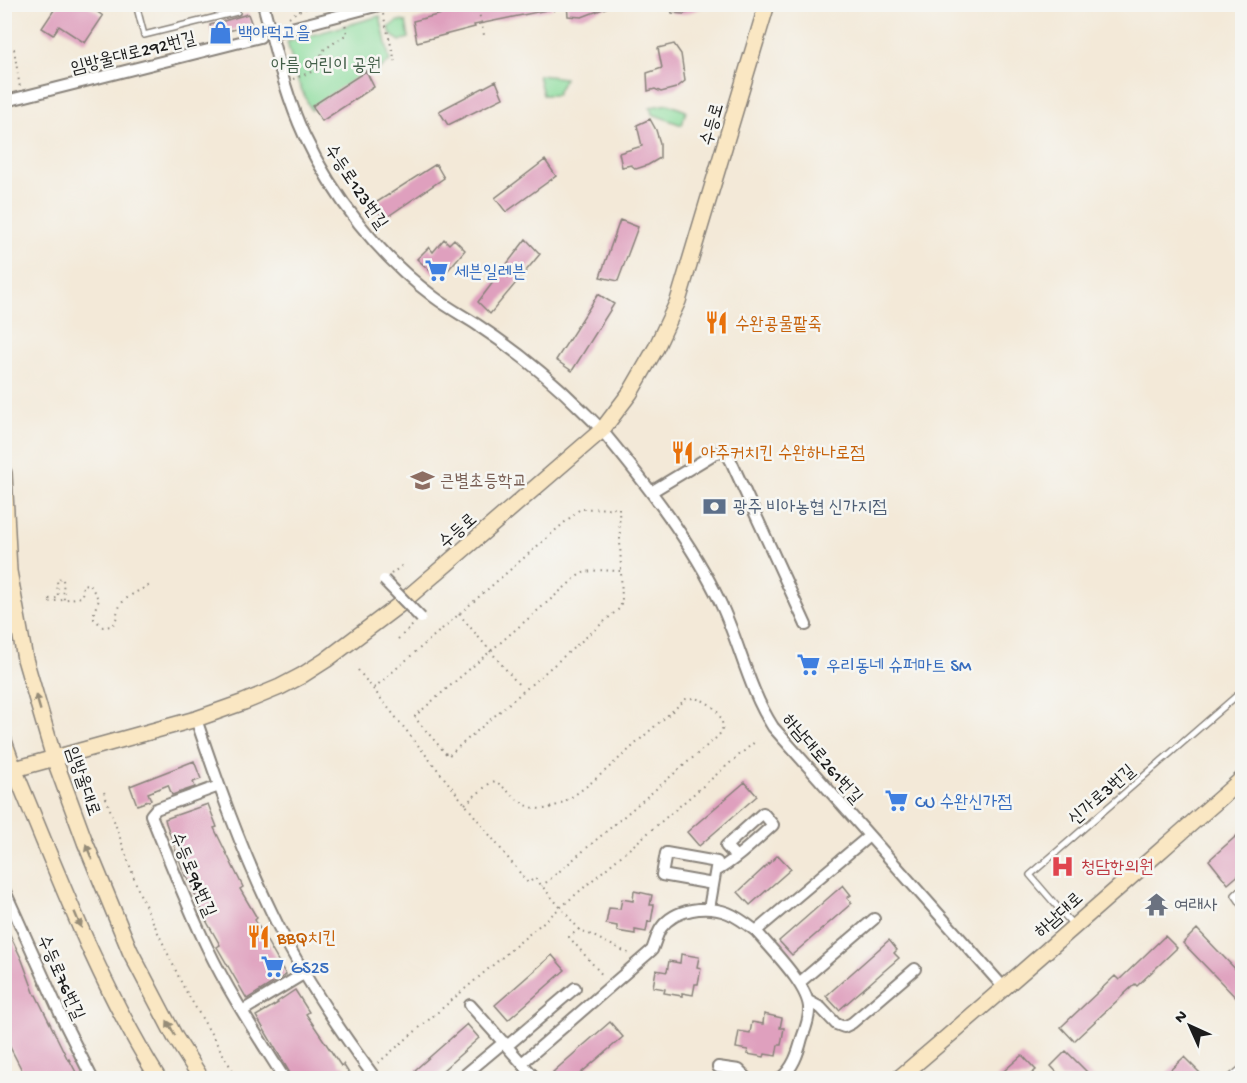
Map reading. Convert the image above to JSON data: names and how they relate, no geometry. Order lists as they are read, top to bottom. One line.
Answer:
{"streets":{"main road":["수등로","임방울대로","하남대로"],"street":["임방울대로292번길","수등로123번길","하남대로261번길","수등로94번길","수등로76번길"],"lane":["신가로3번길"]},"crossings":[["수등로","수등로123번길"],["수등로","하남대로261번길"],["수등로","임방울대로"],["수등로123번길","하남대로261번길"],["하남대로261번길","하남대로"],["신가로3번길","하남대로"]],"parks":["아름 어린이 공원"],"places":{"shop":["백야떡고을"],"supermarket":["세븐일레븐","우리동네 슈퍼마트 SM","CU 수완신가점","GS25"],"restaurant":["수완콩물팥죽","아주커치킨 수완하나로점","BBQ치킨"],"school or university":["큰별초등학교"],"bank":["광주 비아농협 신가지점"],"hospital":["청담한의원"],"temple":["여래사"]},"north":"top left"}
